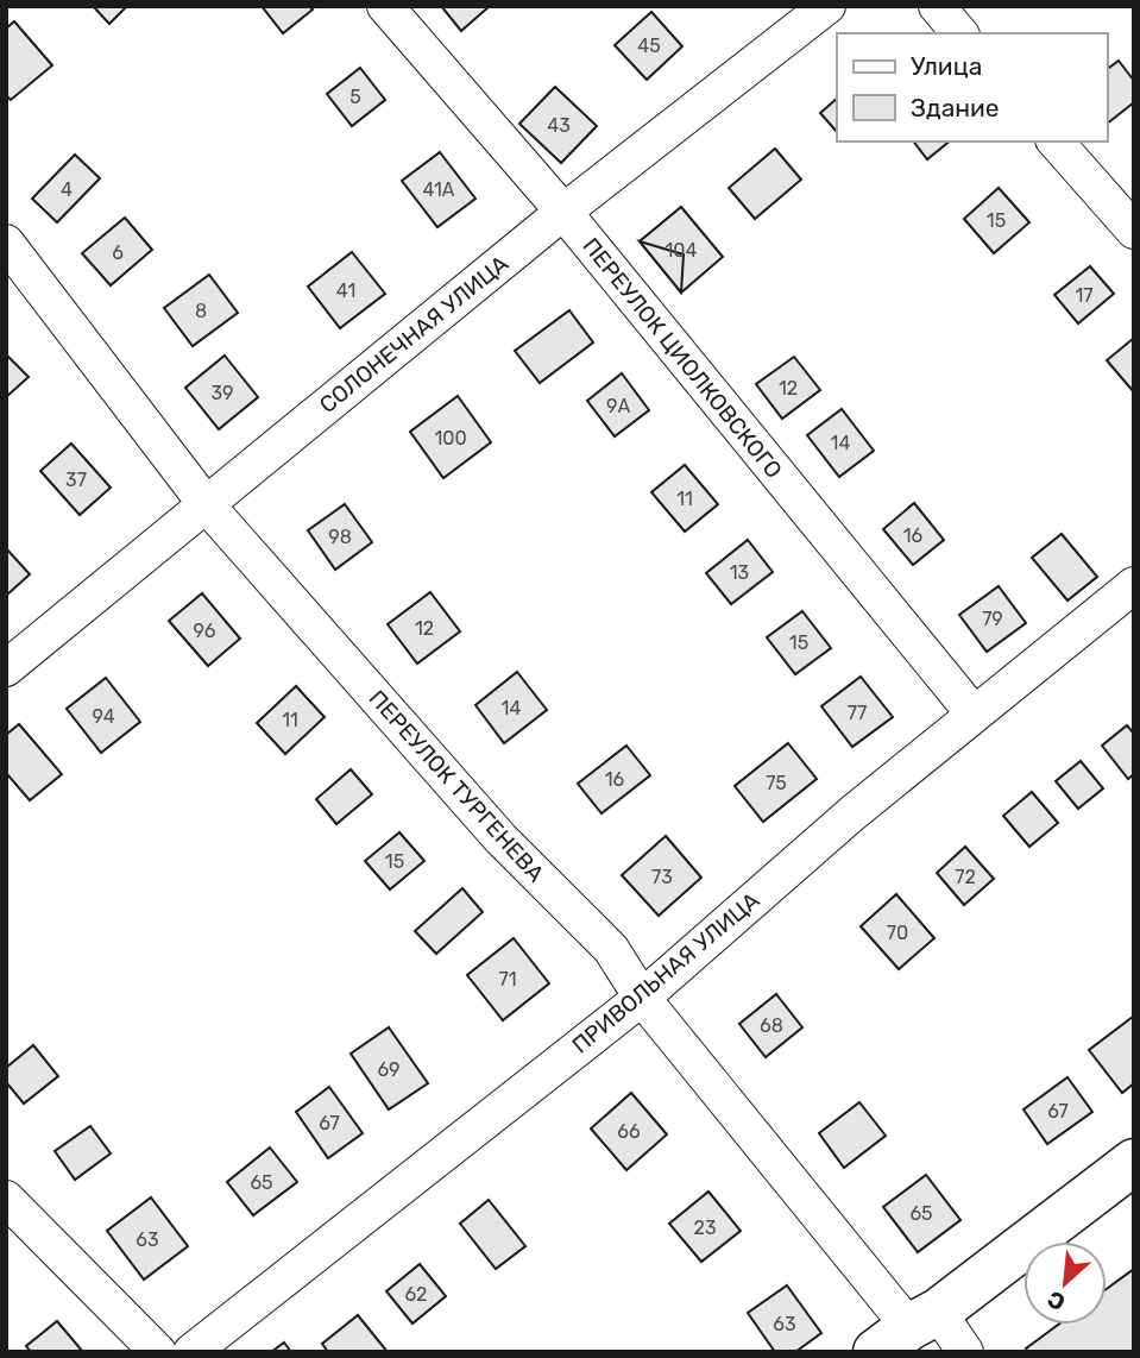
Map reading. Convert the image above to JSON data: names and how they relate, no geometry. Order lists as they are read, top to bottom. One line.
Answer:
{"streets":{"street":["СОЛОНЕЧНАЯ УЛИЦА","ПЕРЕУЛОК ЦИОЛКОВСКОГО","ПЕРЕУЛОК ТУРГЕНЕВА","ПРИВОЛЬНАЯ УЛИЦА"]},"crossings":[["СОЛОНЕЧНАЯ УЛИЦА","ПЕРЕУЛОК ЦИОЛКОВСКОГО"],["СОЛОНЕЧНАЯ УЛИЦА","ПЕРЕУЛОК ТУРГЕНЕВА"],["ПЕРЕУЛОК ЦИОЛКОВСКОГО","ПРИВОЛЬНАЯ УЛИЦА"],["ПЕРЕУЛОК ТУРГЕНЕВА","ПРИВОЛЬНАЯ УЛИЦА"]],"house_numbers":["45","5","43","4","41А","15","104","6","41","17","8","12","39","9А","100","14","37","11","16","98","13","79","12","96","15","14","77","94","11","16","75","15","73","72","70","71","68","69","67","67","66","65","65","23","63","62","63"],"legend":["Улица","Здание"],"north":"bottom left"}
